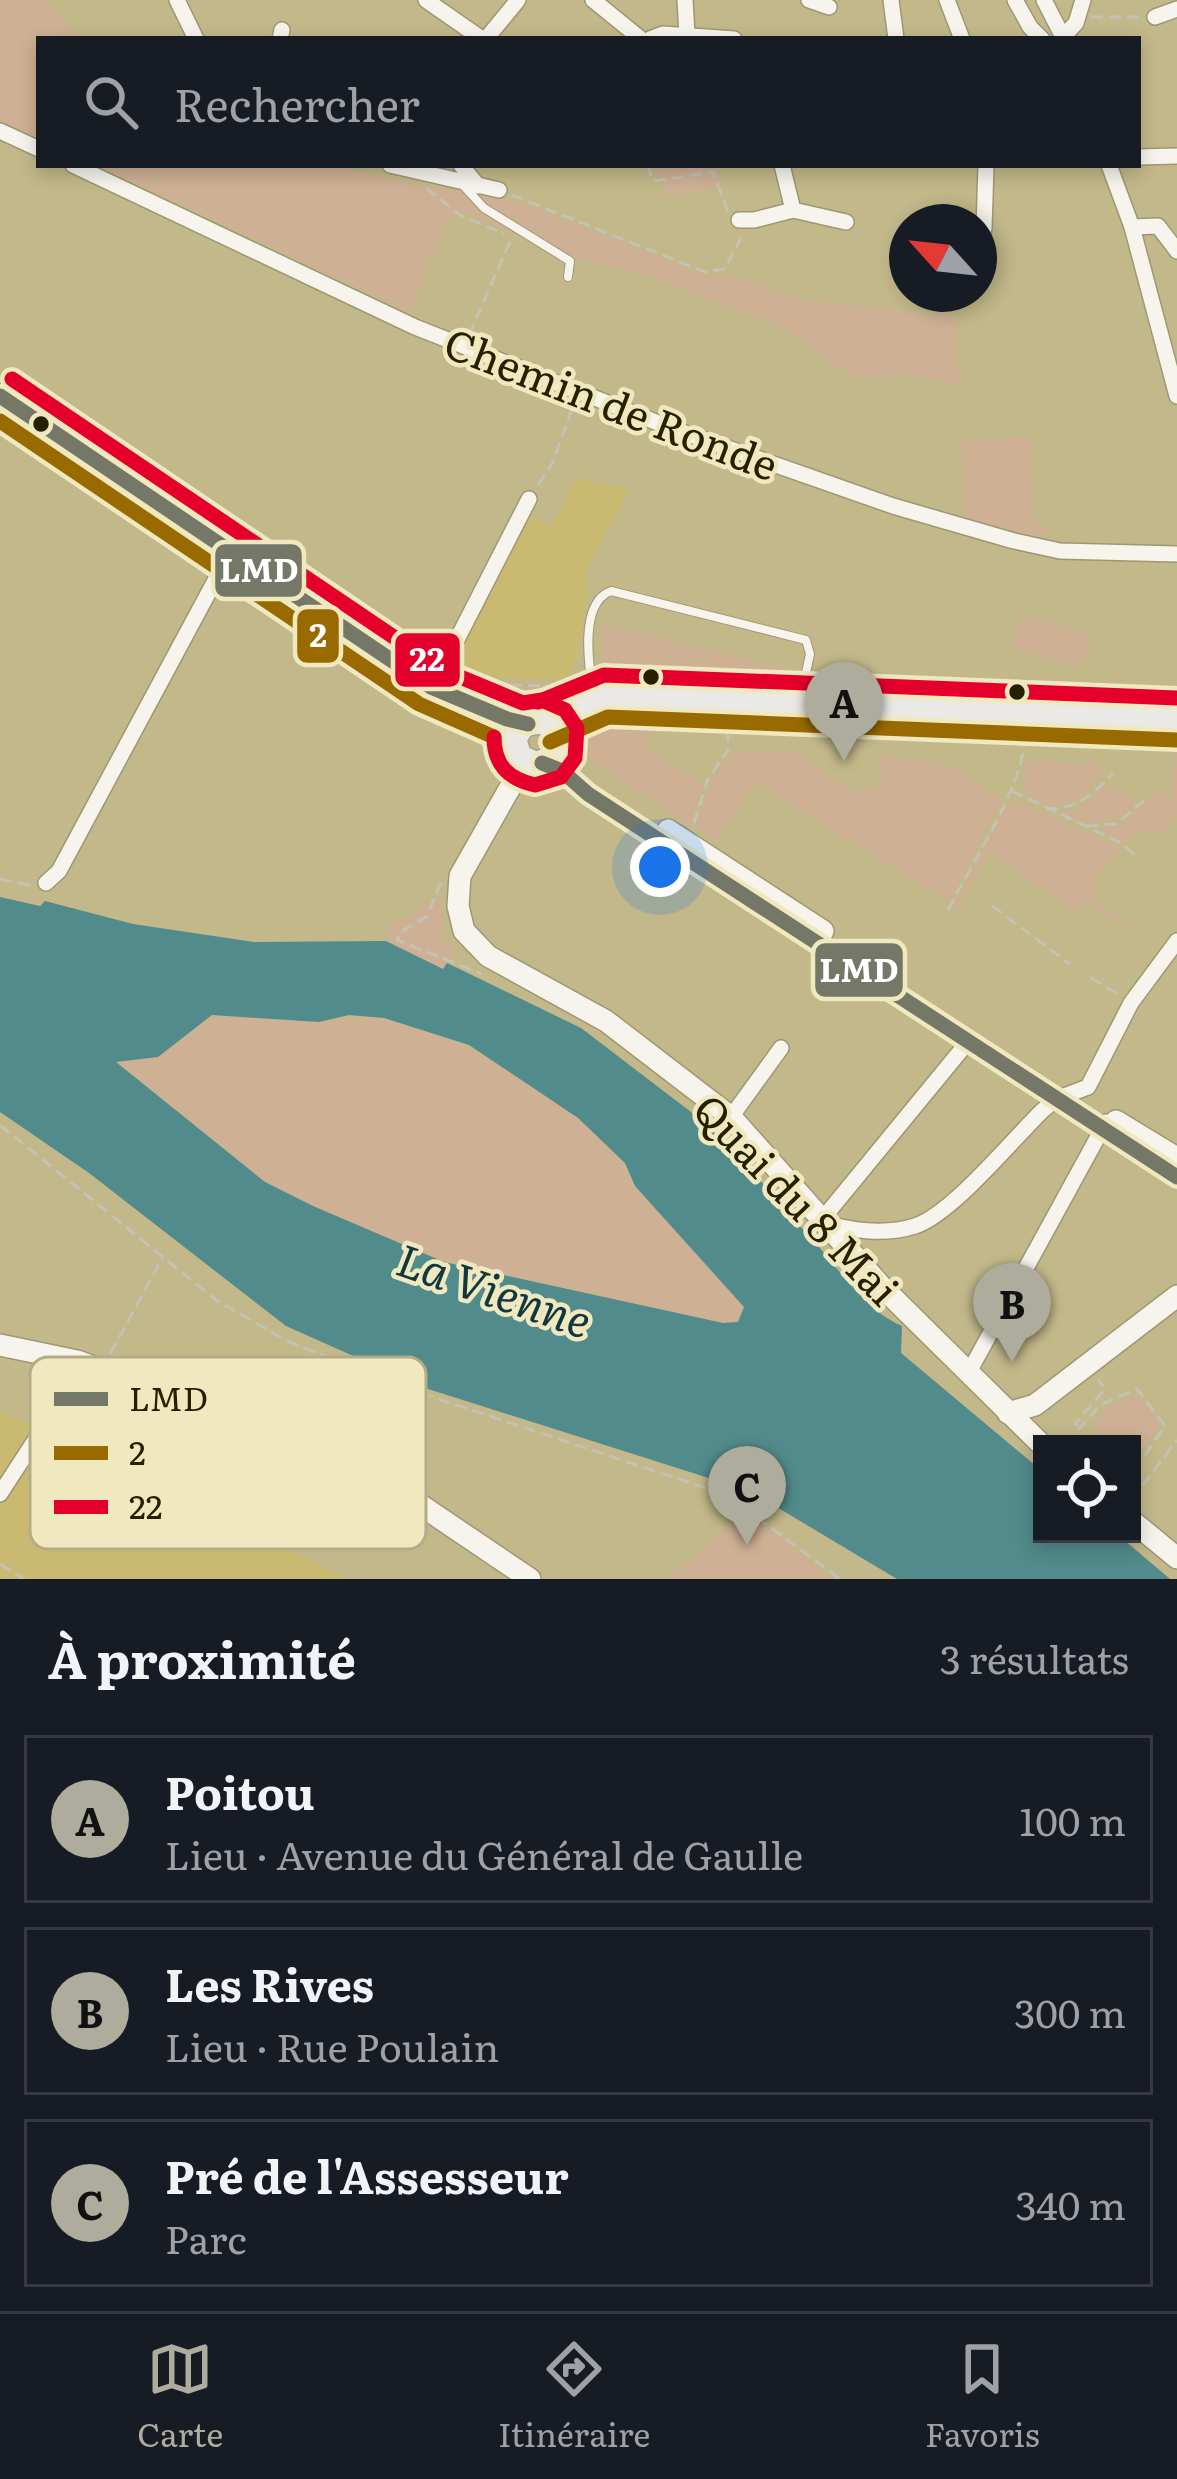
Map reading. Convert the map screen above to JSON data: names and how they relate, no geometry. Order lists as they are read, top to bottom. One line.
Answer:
{"streets":{"main road":["Quai du 8 Mai"],"street":["Chemin de Ronde"]},"water":["La Vienne"],"lines":["transit line 22","transit line LMD","transit line 2"],"legend":["LMD","2","22"],"north":"top left","page":{"search":"Rechercher","pins":["A","B","C"],"heading":["À proximité","3 résultats"],"list":[{"mark":"A","name":"Poitou","note":"Lieu · Avenue du Général de Gaulle","value":"100 m"},{"mark":"B","name":"Les Rives","note":"Lieu · Rue Poulain","value":"300 m"},{"mark":"C","name":"Pré de l'Assesseur","note":"Parc","value":"340 m"}],"nav":["Carte","Itinéraire","Favoris"]}}
